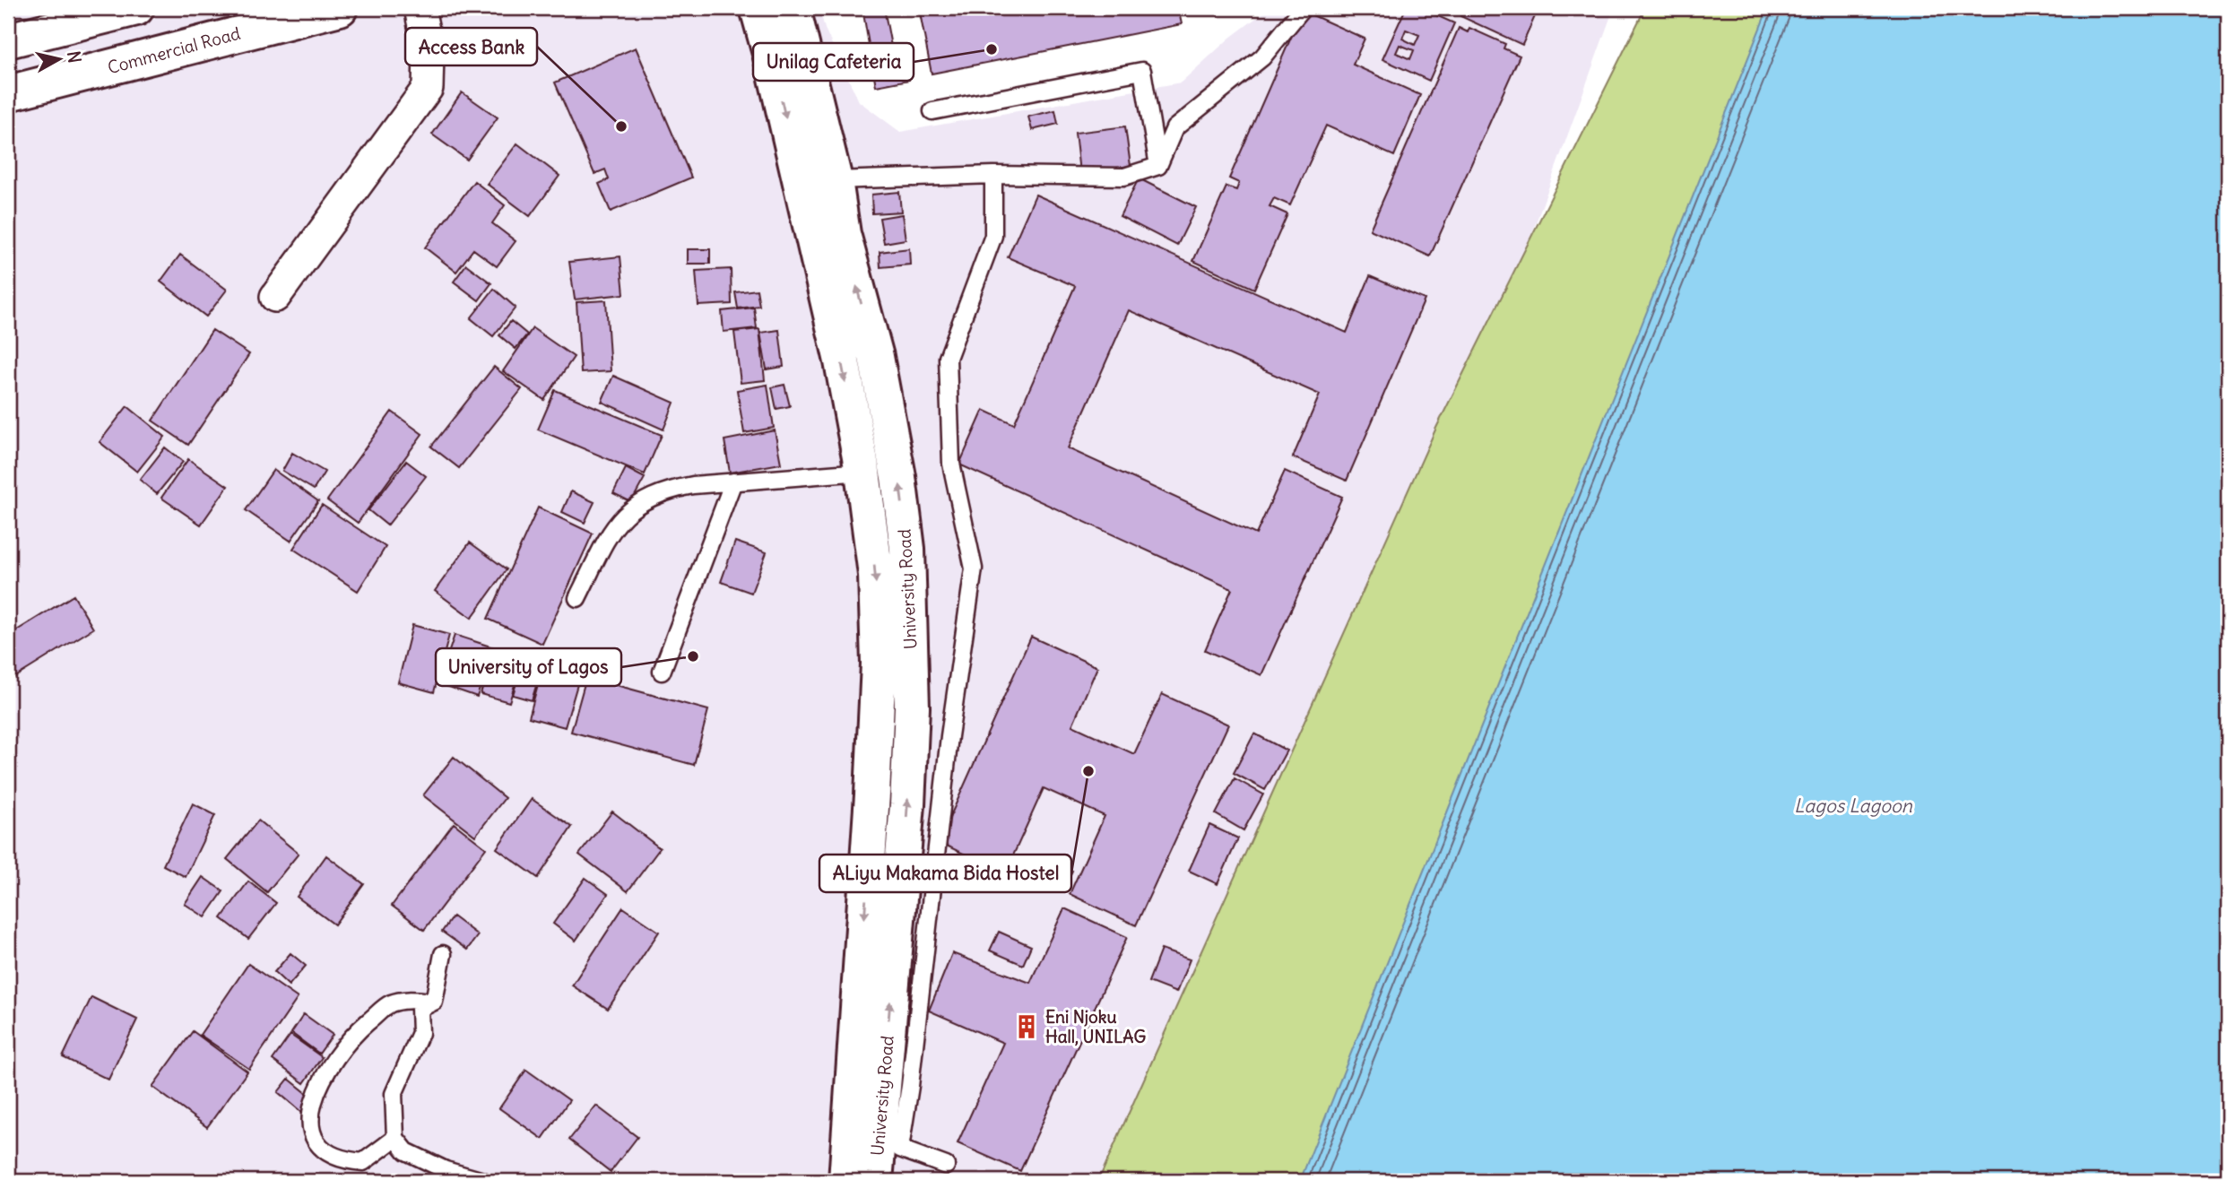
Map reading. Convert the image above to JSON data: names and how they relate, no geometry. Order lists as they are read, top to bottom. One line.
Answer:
{"streets":{"main road":["Commercial Road","University Road"]},"water":["Lagos Lagoon"],"places":{"other":["Unilag Cafeteria","Access Bank","University of Lagos","ALiyu Makama Bida Hostel"],"building":["Eni Njoku Hall, UNILAG"]},"north":"right"}
